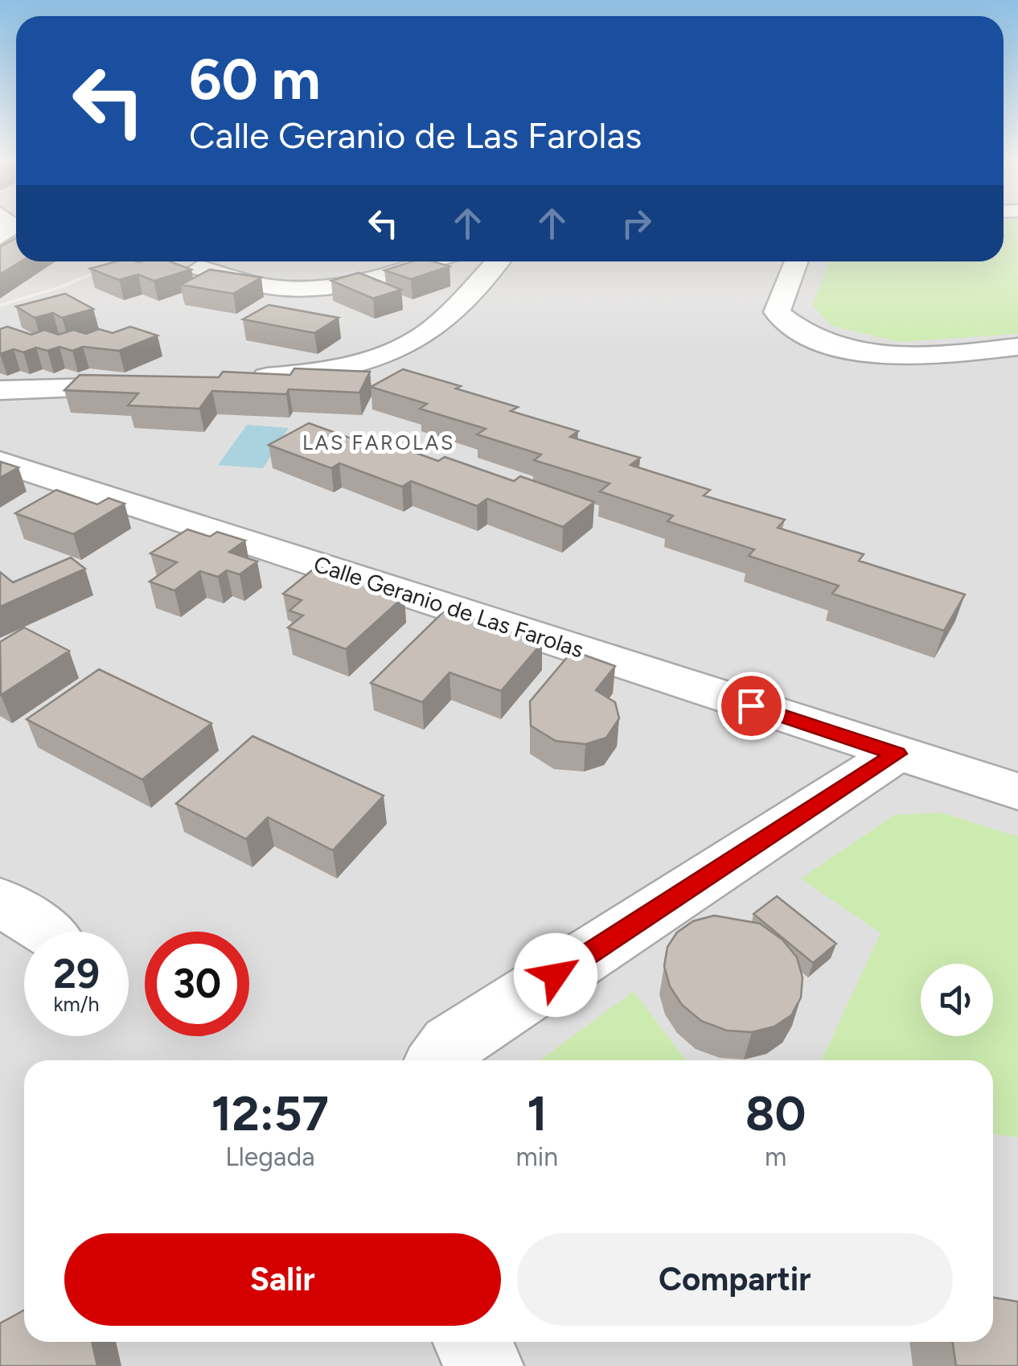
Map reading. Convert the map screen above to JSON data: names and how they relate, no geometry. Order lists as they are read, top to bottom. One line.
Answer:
{"streets":{"street":["Calle Geranio de Las Farolas"]},"districts":["LAS FAROLAS"],"page":{"turn":["60 m","Calle Geranio de Las Farolas"],"speed":"29 km/h","limit":"30","eta":["12:57","Llegada","1","min","80","m"],"buttons":["Salir","Compartir"]}}
